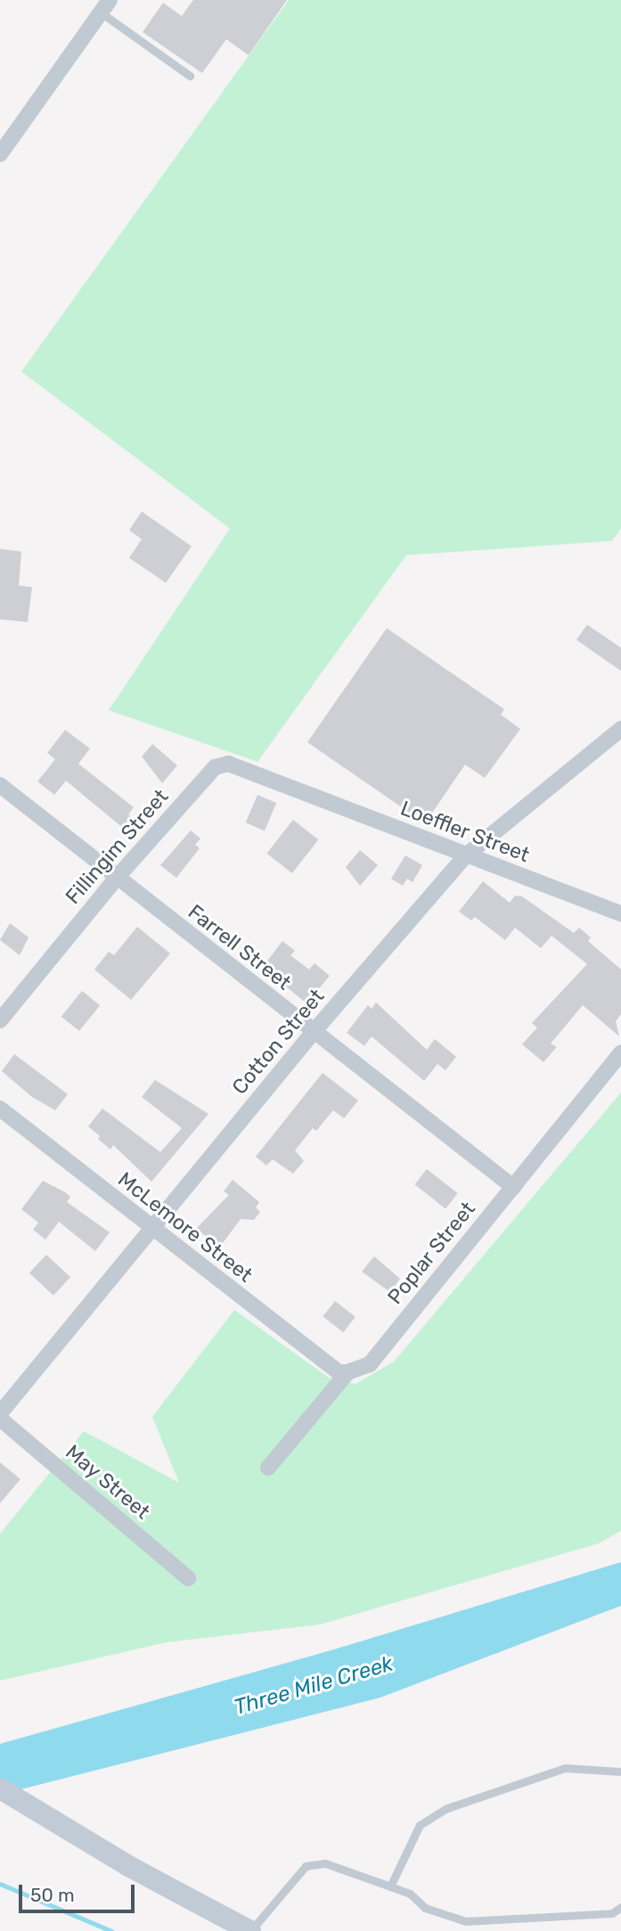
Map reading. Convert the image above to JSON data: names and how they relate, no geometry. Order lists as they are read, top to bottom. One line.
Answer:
{"streets":{"street":["Loeffler Street","Fillingim Street","Farrell Street","Cotton Street","McLemore Street","Poplar Street","May Street"]},"crossings":[["Loeffler Street","Fillingim Street"],["Loeffler Street","Cotton Street"],["Fillingim Street","Farrell Street"],["Farrell Street","Cotton Street"],["Farrell Street","Poplar Street"],["Cotton Street","McLemore Street"],["McLemore Street","Poplar Street"]],"water":["Three Mile Creek"],"scale_bar":"50 m"}
